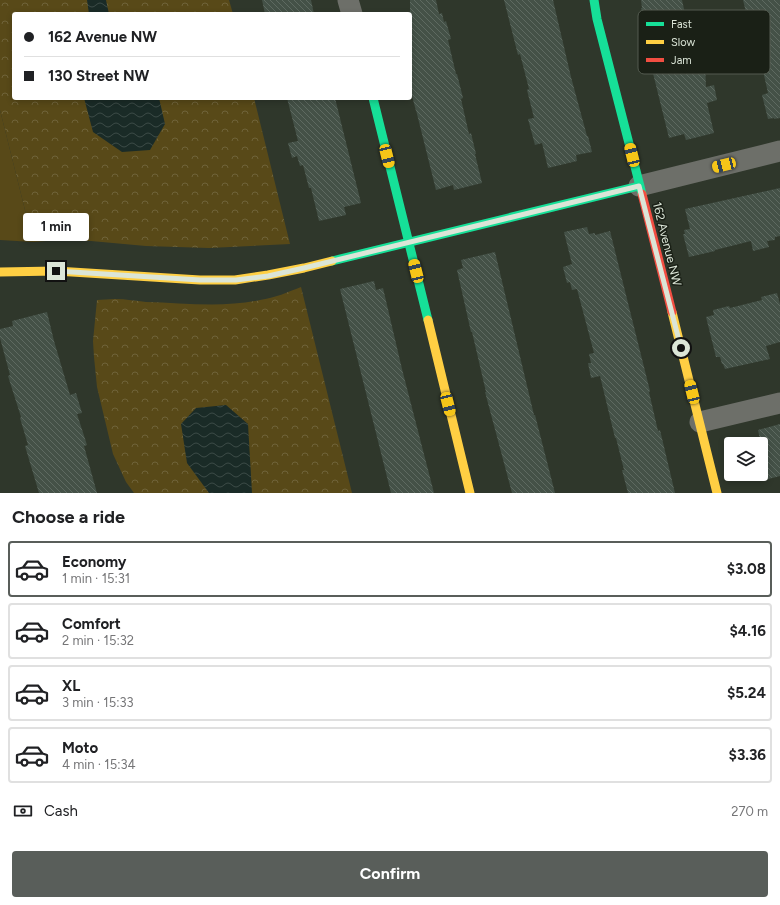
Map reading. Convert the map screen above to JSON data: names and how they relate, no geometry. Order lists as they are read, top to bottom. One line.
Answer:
{"streets":{"street":["162 Avenue NW"]},"legend":["Fast","Slow","Jam"],"page":{"banner":["162 Avenue NW","130 Street NW"],"bubble":"1 min","heading":"Choose a ride","list":[{"name":"Economy","note":"1 min · 15:31","value":"$3.08"},{"name":"Comfort","note":"2 min · 15:32","value":"$4.16"},{"name":"XL","note":"3 min · 15:33","value":"$5.24"},{"name":"Moto","note":"4 min · 15:34","value":"$3.36"}],"pay":["Cash","270 m"],"buttons":"Confirm"}}
